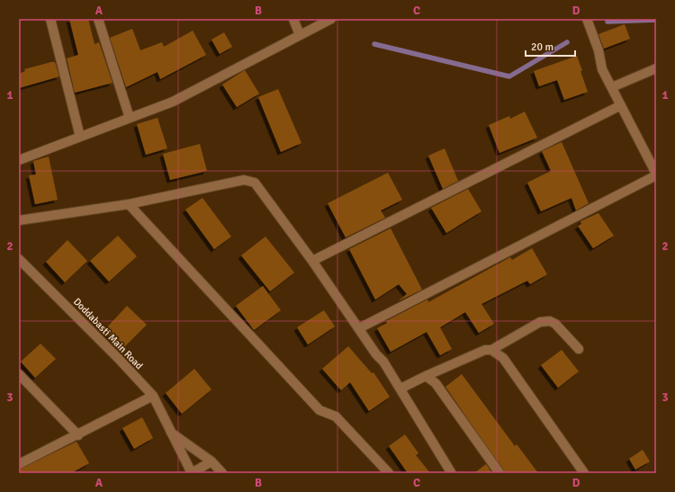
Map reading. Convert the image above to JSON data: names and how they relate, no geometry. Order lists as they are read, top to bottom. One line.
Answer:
{"streets":{"street":["Doddabasti Main Road"]},"scale_bar":"20 m","grid":{"columns":["A","B","C","D"],"rows":["1","2","3"]}}
